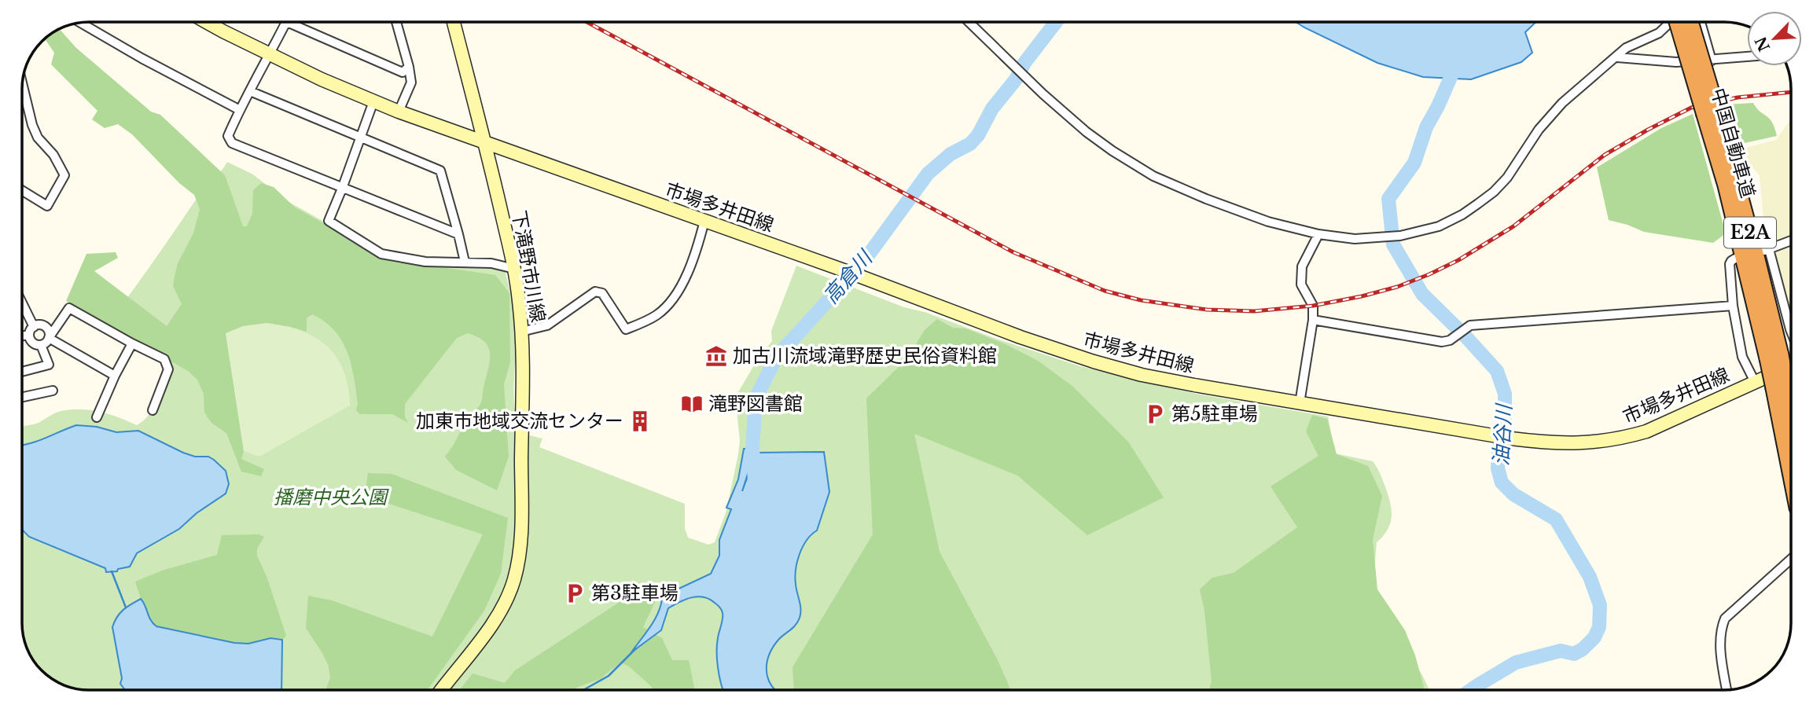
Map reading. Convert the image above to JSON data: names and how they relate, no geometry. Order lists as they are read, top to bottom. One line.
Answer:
{"streets":{"highway":["中国自動車道","E2A"],"main road":["市場多井田線","下滝野市川線"]},"crossings":[["市場多井田線","下滝野市川線"]],"water":["高倉川","油谷川"],"parks":["播磨中央公園"],"places":{"museum":["加古川流域滝野歴史民俗資料館"],"library":["滝野図書館"],"parking":["第5駐車場","第3駐車場"],"building":["加東市地域交流センター"]},"north":"bottom left"}
